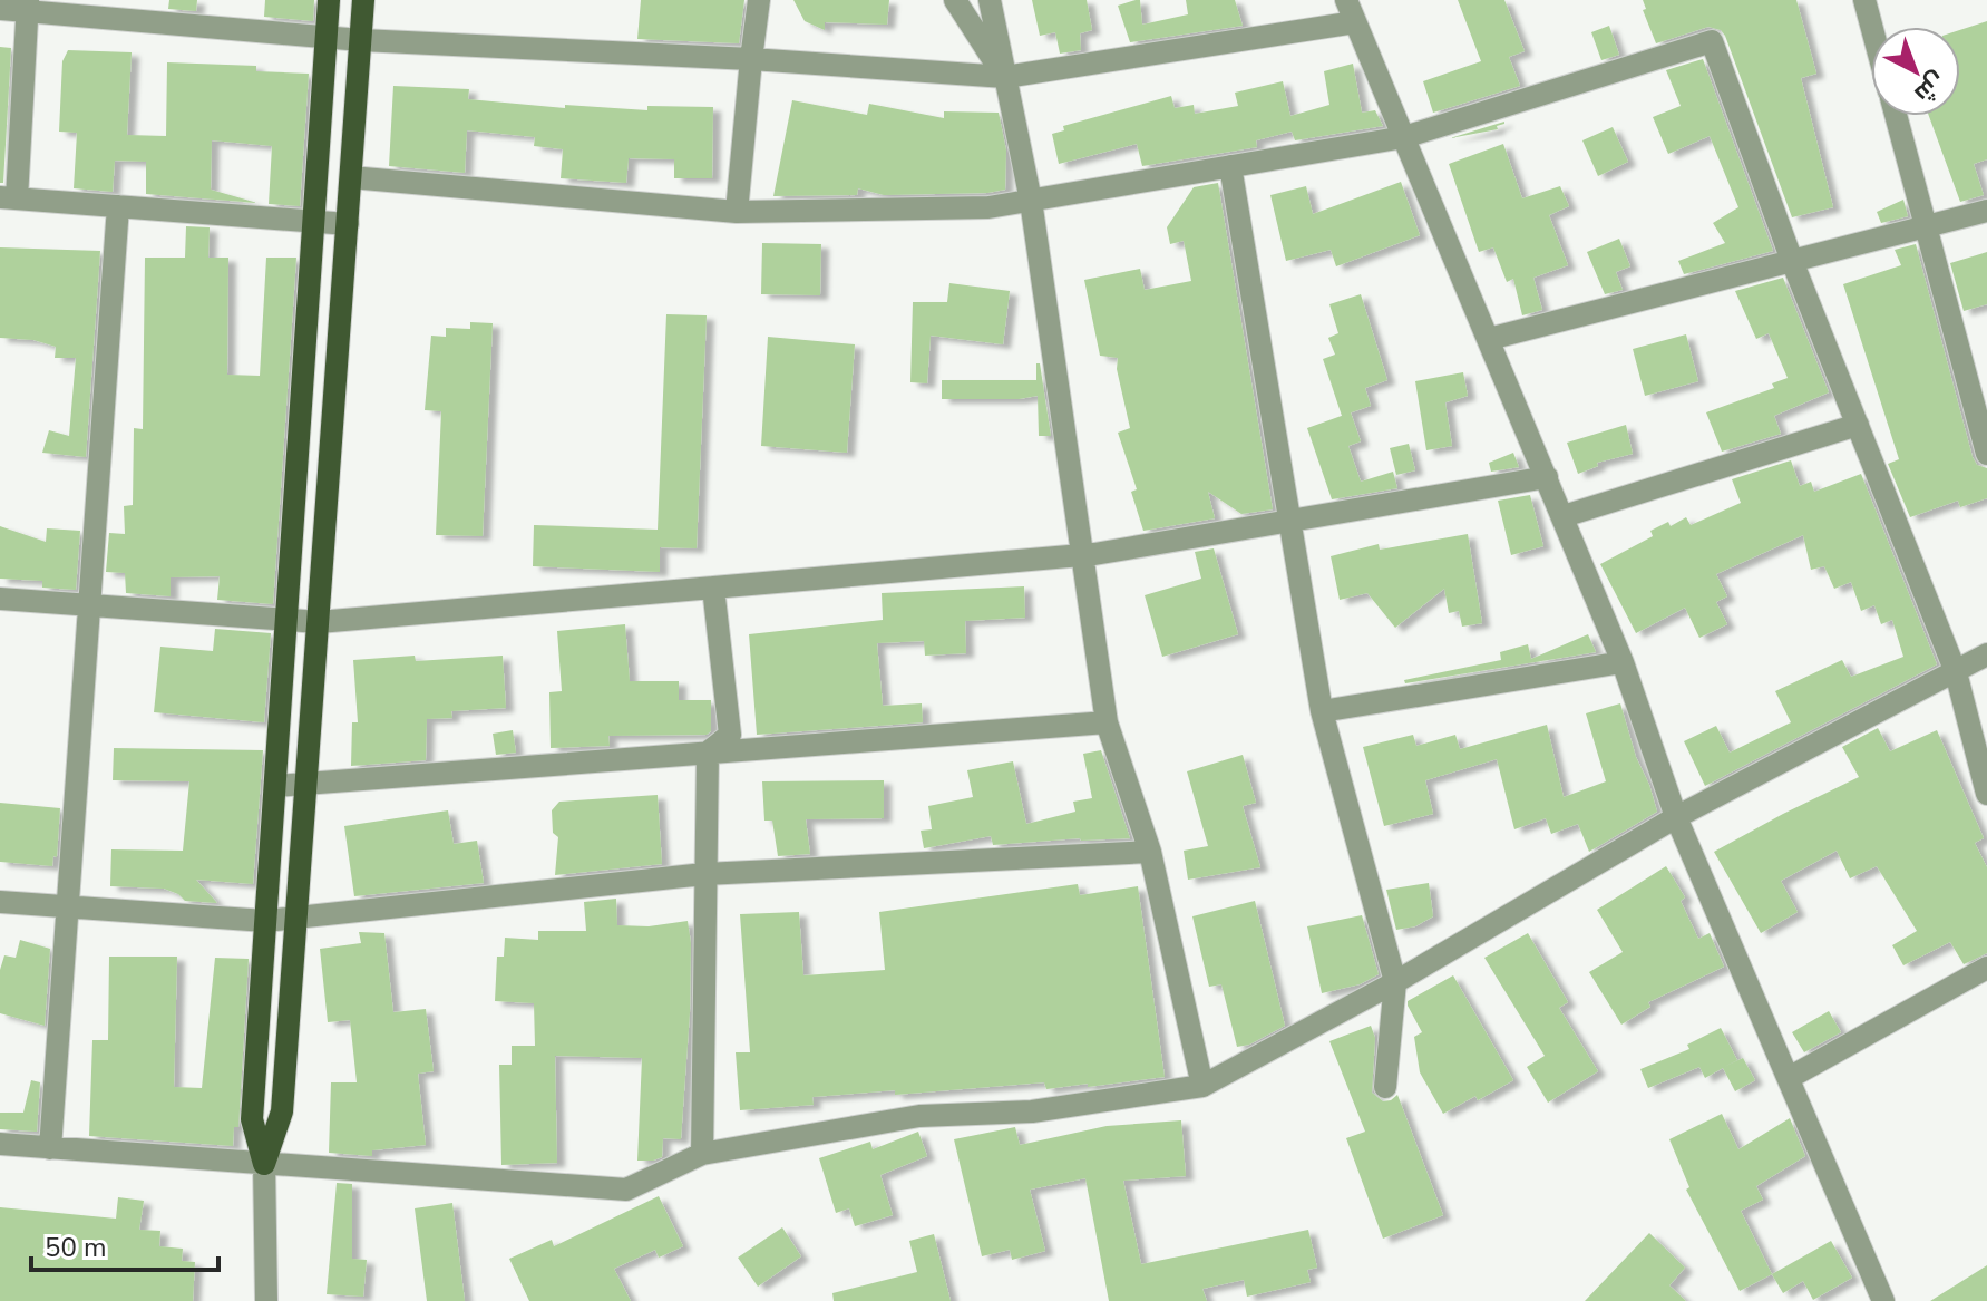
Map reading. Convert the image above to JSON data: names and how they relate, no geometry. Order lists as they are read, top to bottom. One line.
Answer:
{"scale_bar":"50 m","north":"bottom right"}
